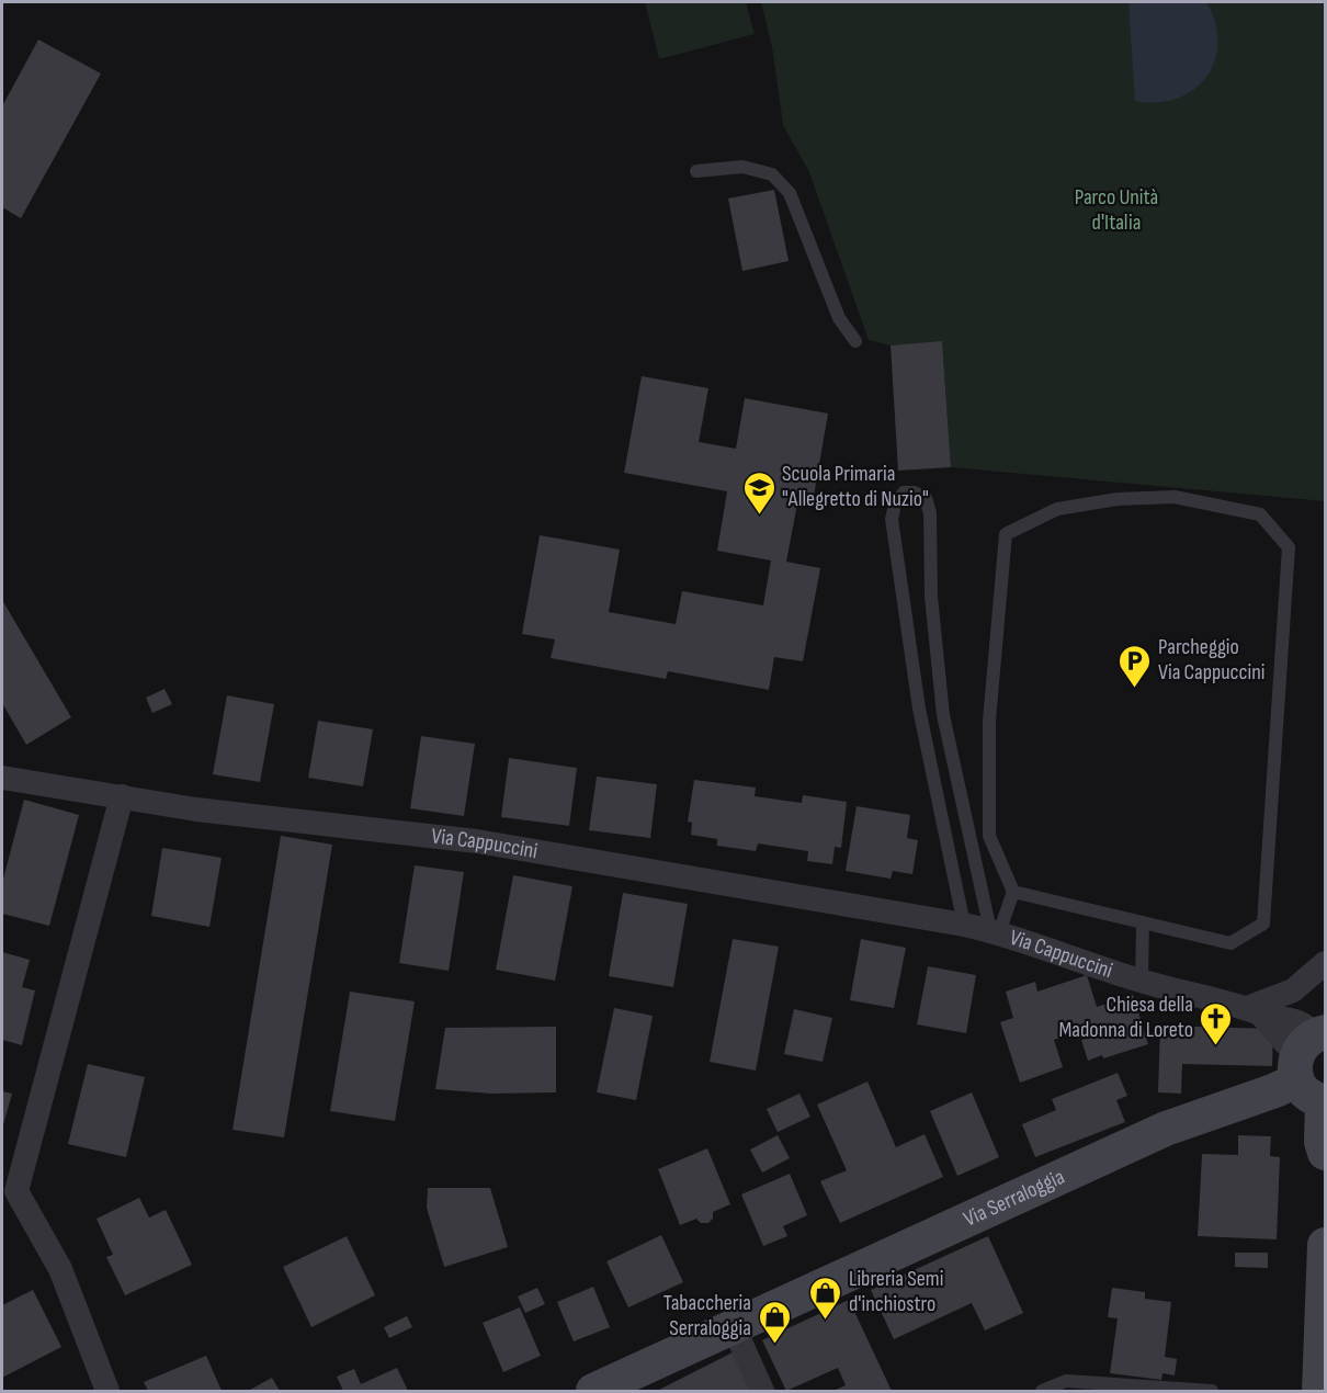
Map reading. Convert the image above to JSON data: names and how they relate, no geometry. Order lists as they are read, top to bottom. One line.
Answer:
{"streets":{"main road":["Via Serraloggia"],"street":["Via Cappuccini"]},"crossings":[["Via Cappuccini","Via Serraloggia"]],"parks":["Parco Unità d'Italia"],"places":{"school or university":["Scuola Primaria \"Allegretto di Nuzio\""],"parking":["Parcheggio Via Cappuccini"],"church":["Chiesa della Madonna di Loreto"],"shop":["Libreria Semi d'inchiostro","Tabaccheria Serraloggia"]}}
